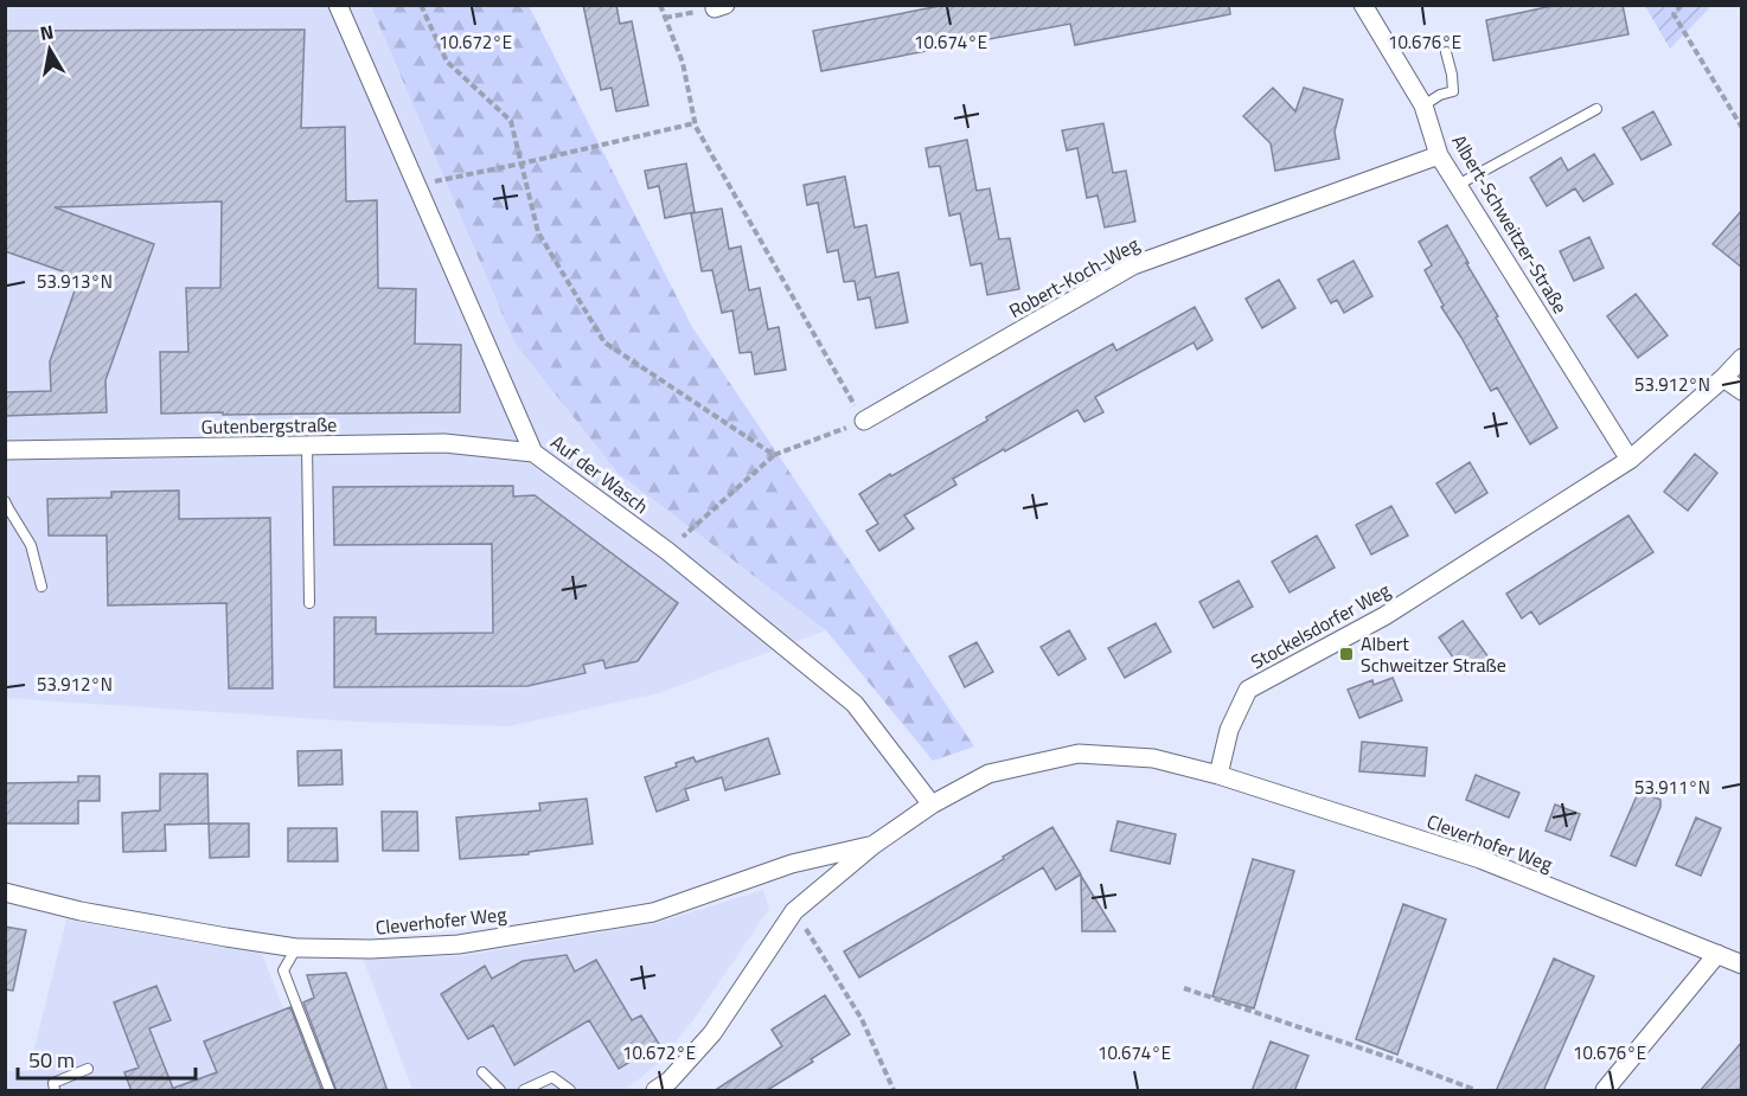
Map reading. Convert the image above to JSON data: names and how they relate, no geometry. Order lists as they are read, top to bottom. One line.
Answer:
{"streets":{"street":["Albert-Schweitzer-Straße","Robert-Koch-Weg","Gutenbergstraße","Auf der Wasch","Stockelsdorfer Weg","Cleverhofer Weg"]},"crossings":[["Albert-Schweitzer-Straße","Robert-Koch-Weg"],["Albert-Schweitzer-Straße","Stockelsdorfer Weg"],["Gutenbergstraße","Auf der Wasch"],["Stockelsdorfer Weg","Cleverhofer Weg"]],"places":{"transit":["Albert Schweitzer Straße"]},"scale_bar":"50 m","north":"top","coordinates":["10.672°E","10.674°E","10.676°E","53.913°N","53.912°N","53.911°N"]}
